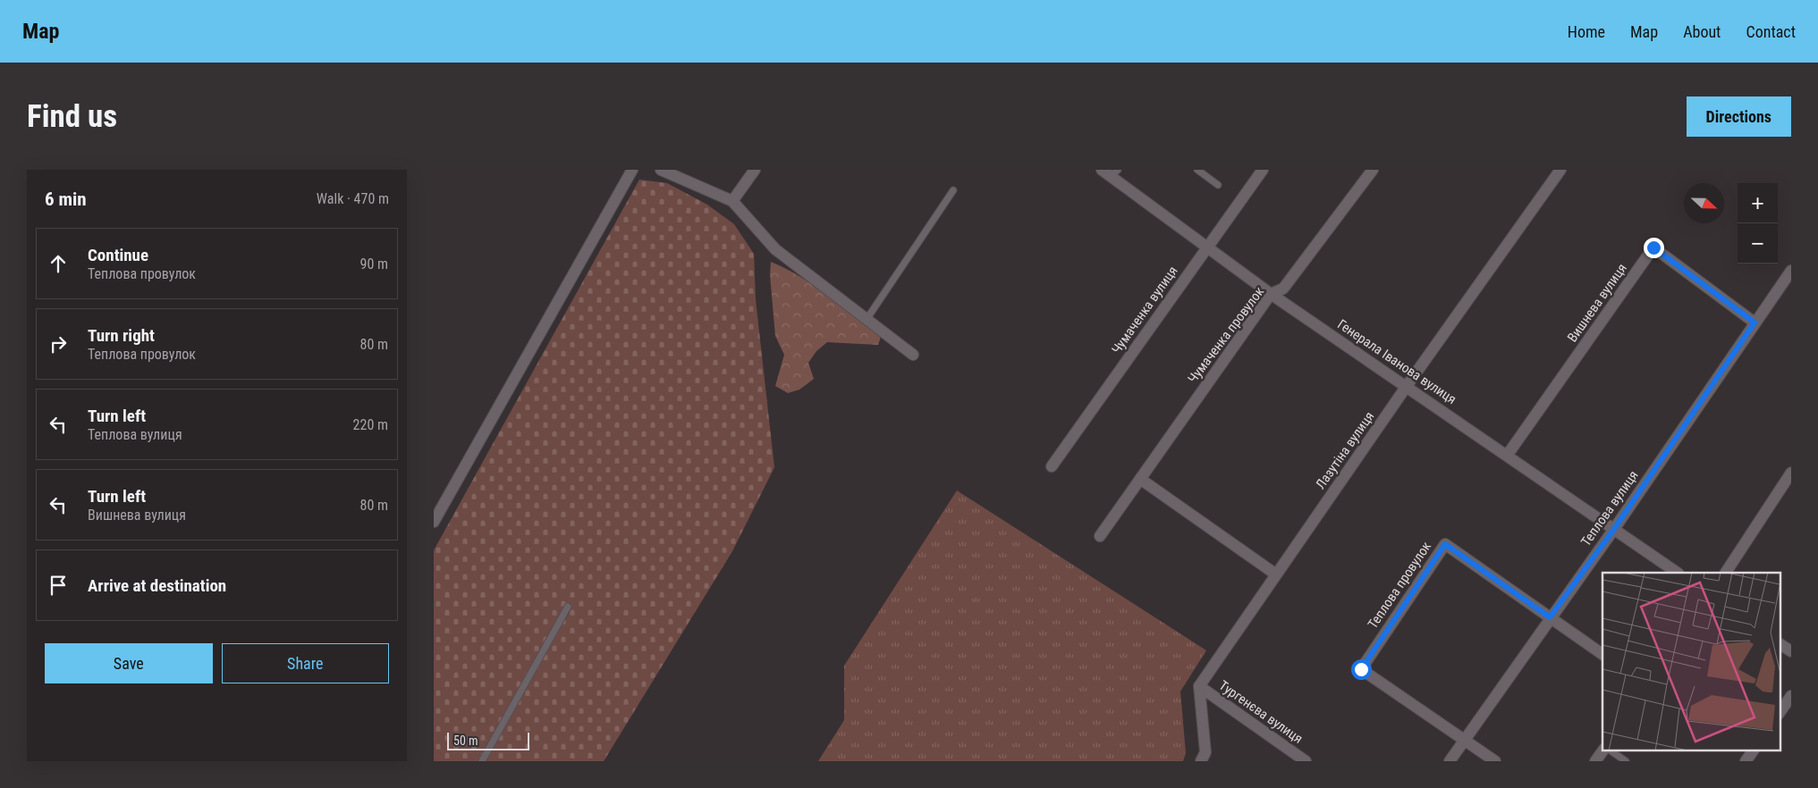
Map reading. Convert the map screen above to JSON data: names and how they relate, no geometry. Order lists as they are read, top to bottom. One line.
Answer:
{"streets":{"street":["Вишнева вулиця","Чумаченка вулиця","Чумаченка провулок","Генерала Іванова вулиця","Лазутіна вулиця","Теплова вулиця","Теплова провулок","Тургенєва вулиця"]},"crossings":[["Вишнева вулиця","Генерала Іванова вулиця"],["Вишнева вулиця","Теплова вулиця"],["Чумаченка вулиця","Генерала Іванова вулиця"],["Чумаченка провулок","Генерала Іванова вулиця"],["Генерала Іванова вулиця","Лазутіна вулиця"],["Генерала Іванова вулиця","Теплова вулиця"],["Лазутіна вулиця","Тургенєва вулиця"],["Теплова вулиця","Теплова провулок"]],"scale_bar":"50 m","north":"right","page":{"header":"Map","nav":["Home","Map","About","Contact"],"buttons":["Directions",["Save","Share"]],"title":"Find us","heading":["6 min","Walk · 470 m"],"map_buttons":["+","−"],"list":[["Continue","Теплова провулок","90 m"],["Turn right","Теплова провулок","80 m"],["Turn left","Теплова вулиця","220 m"],["Turn left","Вишнева вулиця","80 m"],"Arrive at destination"],"scale":"50 m"}}
